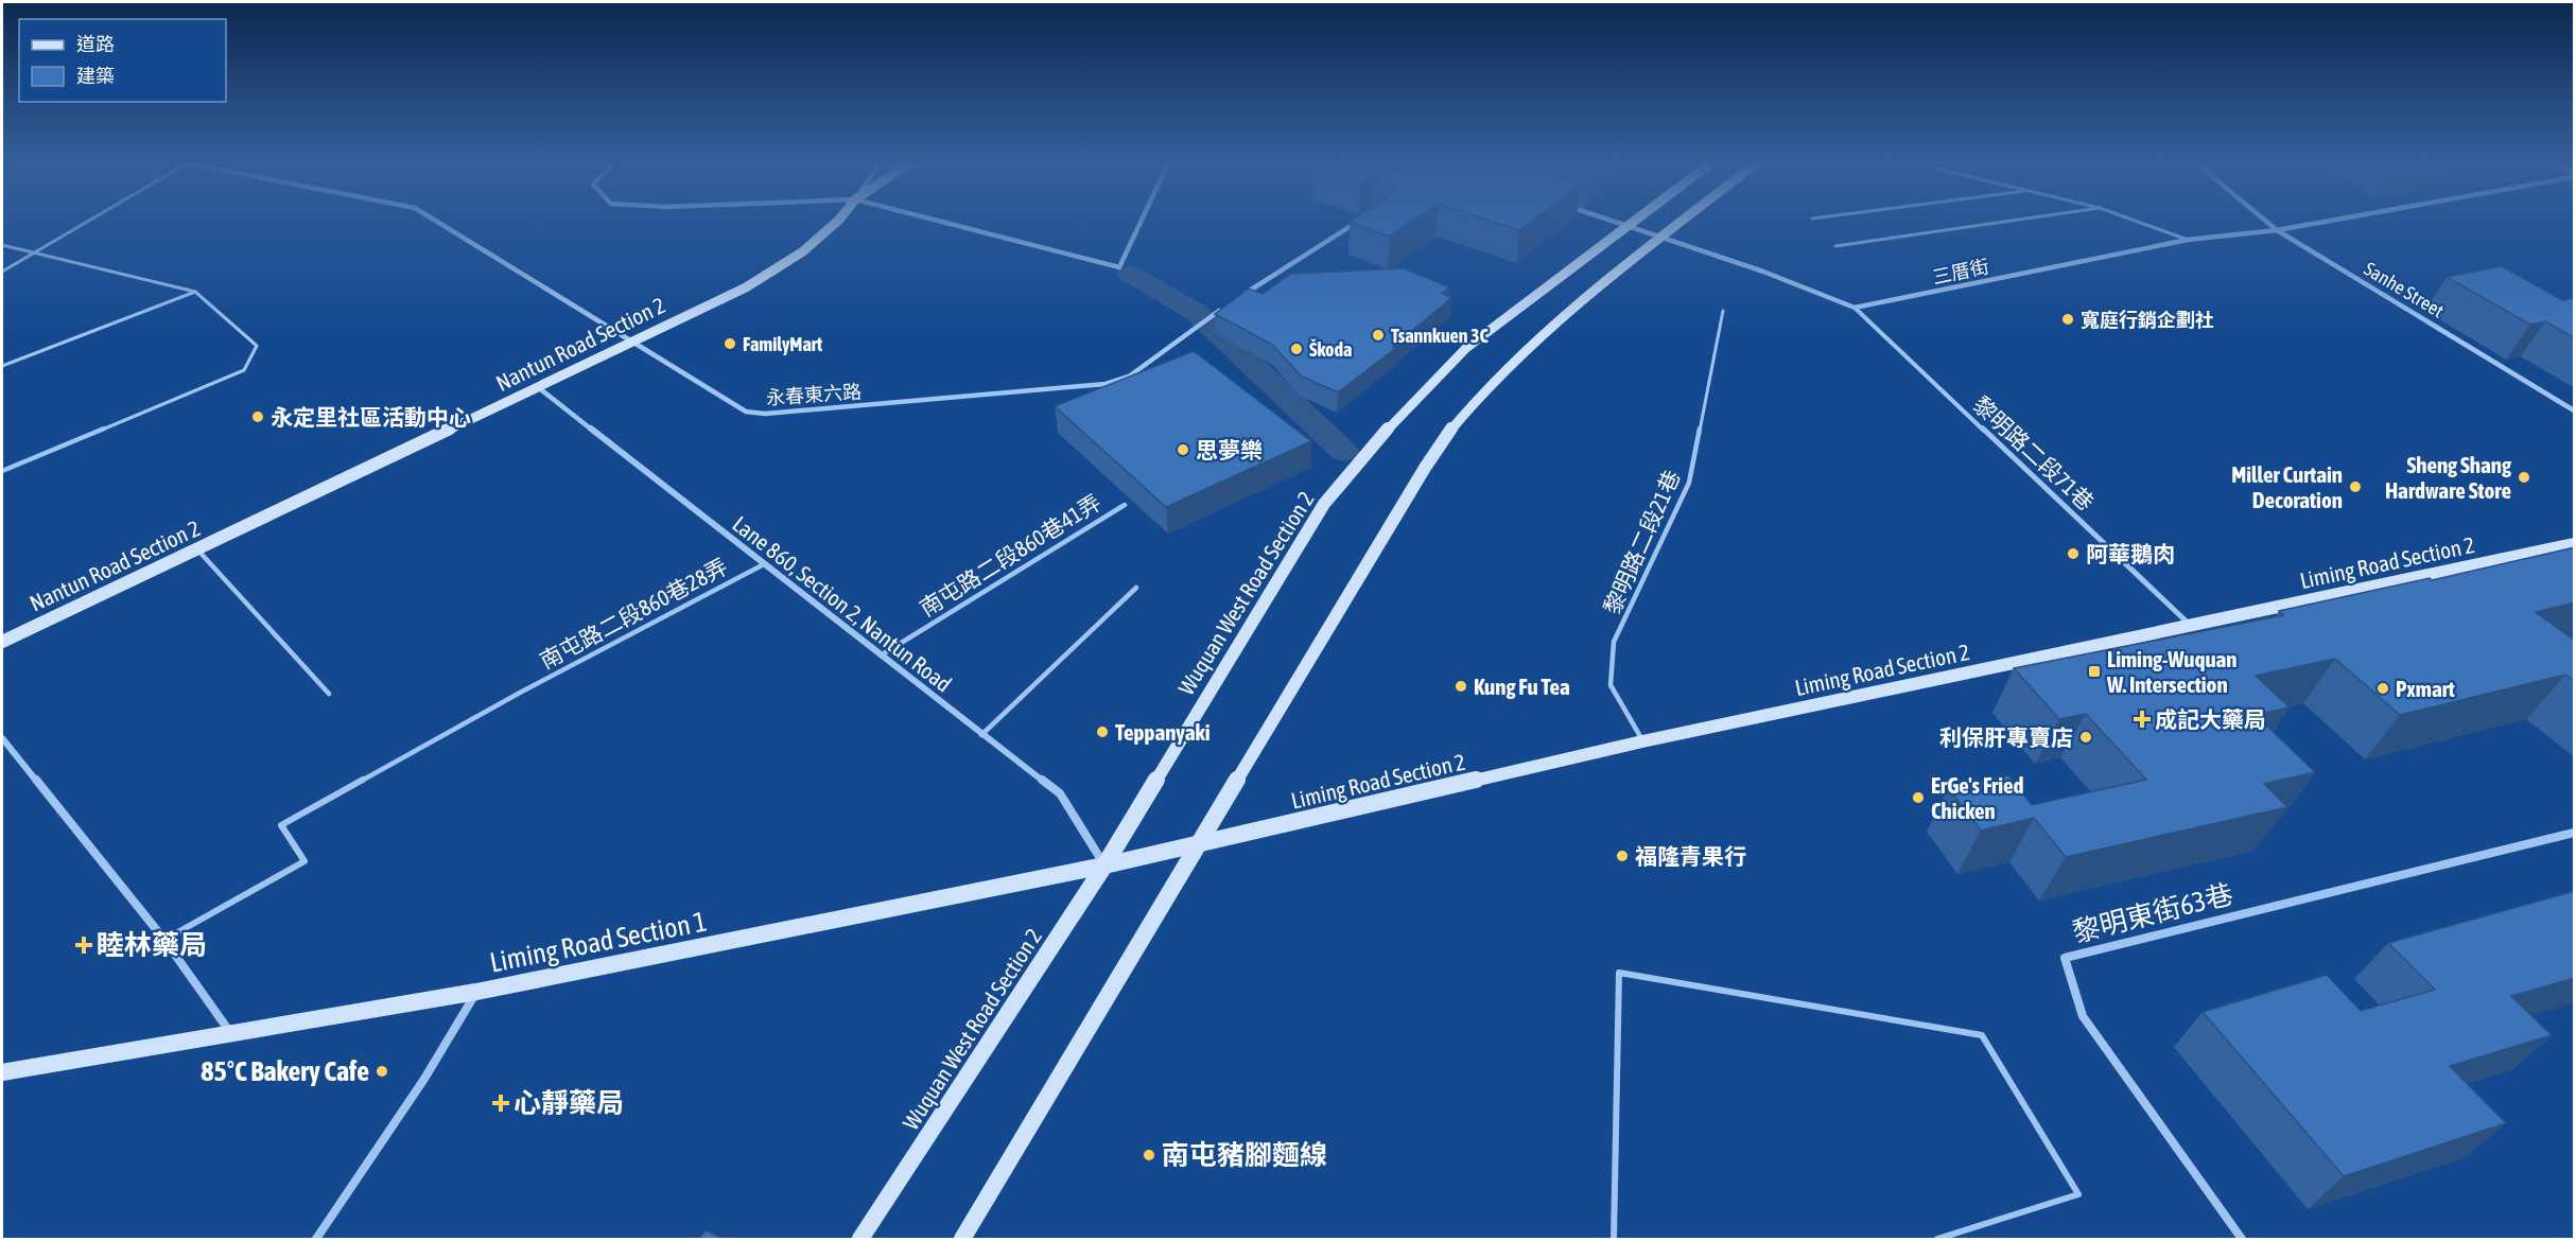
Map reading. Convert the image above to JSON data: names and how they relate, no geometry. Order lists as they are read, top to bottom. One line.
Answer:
{"streets":{"main road":["Nantun Road Section 2","Liming Road Section 2","Wuquan West Road Section 2","Liming Road Section 1"],"street":["三厝街","Sanhe Street","永春東六路","黎明路二段71巷","Lane 860, Section 2, Nantun Road","黎明東街63巷"],"lane":["黎明路二段21巷","南屯路二段860巷41弄","南屯路二段860巷28弄"]},"crossings":[["三厝街","Sanhe Street"],["三厝街","黎明路二段71巷"],["Nantun Road Section 2","永春東六路"],["Nantun Road Section 2","Lane 860, Section 2, Nantun Road"],["黎明路二段71巷","Liming Road Section 2"],["黎明路二段21巷","Liming Road Section 2"],["南屯路二段860巷41弄","Lane 860, Section 2, Nantun Road"],["Liming Road Section 2","Liming Road Section 1"],["Wuquan West Road Section 2","Lane 860, Section 2, Nantun Road"],["Wuquan West Road Section 2","Liming Road Section 1"],["Lane 860, Section 2, Nantun Road","南屯路二段860巷28弄"],["Lane 860, Section 2, Nantun Road","Liming Road Section 1"]],"places":{"other":["寬庭行銷企劃社","Tsannkuen 3C","FamilyMart","Škoda","永定里社區活動中心","思夢樂","Sheng Shang Hardware Store","Miller Curtain Decoration","阿華鵝肉","Kung Fu Tea","Pxmart","Teppanyaki","利保肝專賣店","ErGe's Fried Chicken","福隆青果行","85°C Bakery Cafe","南屯豬腳麵線"],"transit":["Liming-Wuquan W. Intersection"],"health":["成記大藥局","睦林藥局","心靜藥局"]},"legend":["道路","建築"]}
